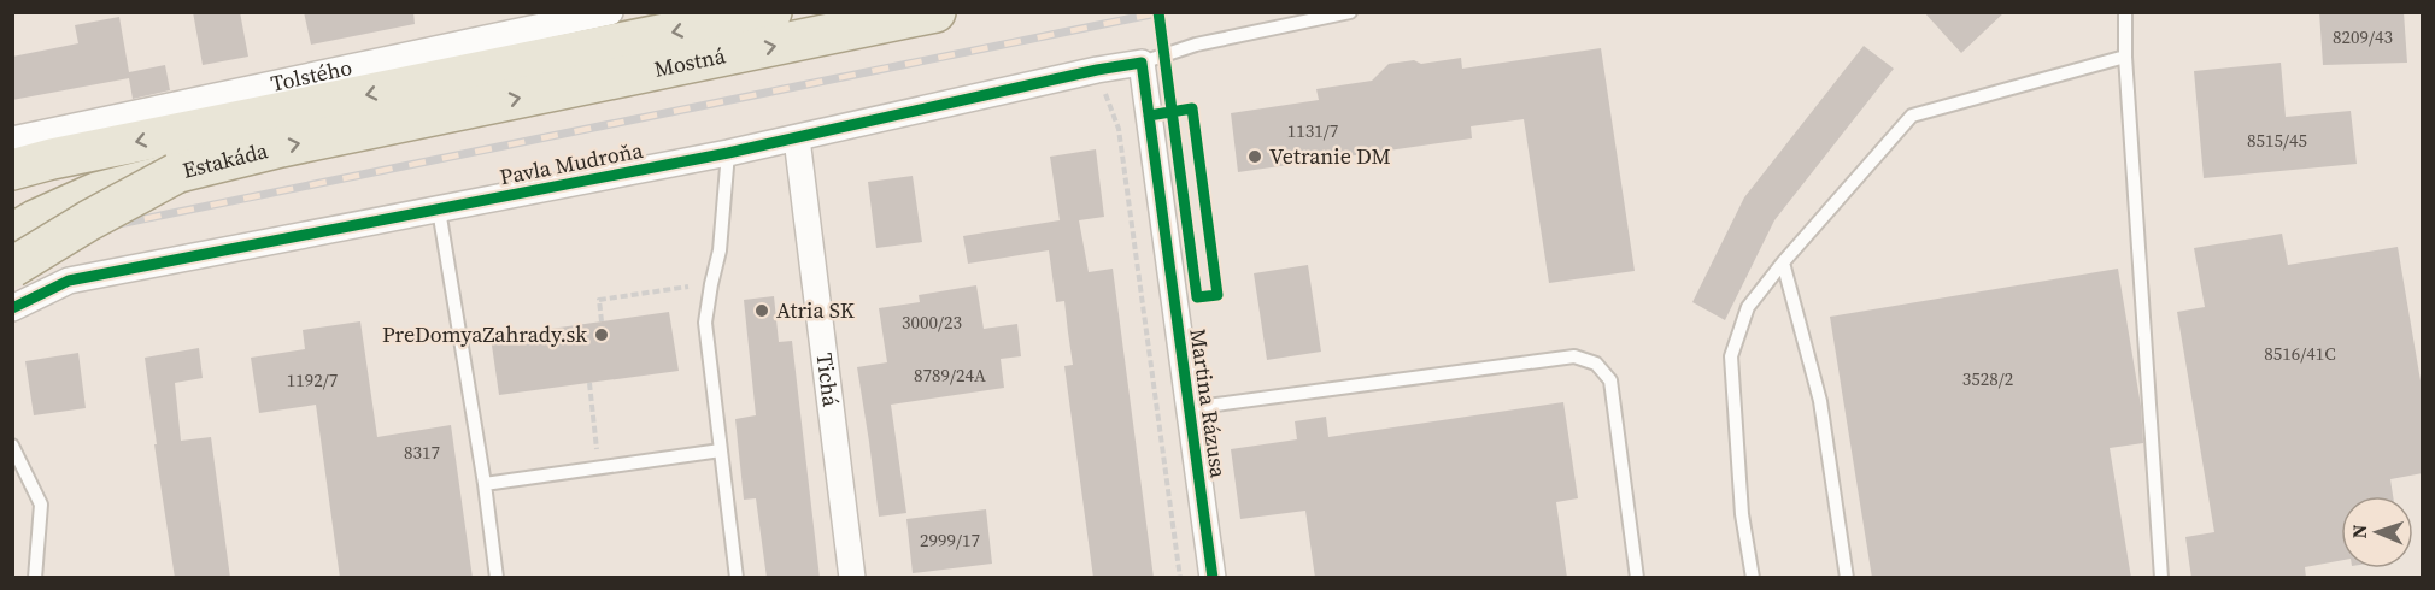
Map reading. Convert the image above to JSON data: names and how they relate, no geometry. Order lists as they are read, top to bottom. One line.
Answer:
{"streets":{"main road":["Mostná","Estakáda"],"street":["Tolstého","Pavla Mudroňa","Tichá","Martina Rázusa"]},"crossings":[["Mostná","Estakáda"],["Pavla Mudroňa","Tichá"],["Pavla Mudroňa","Martina Rázusa"]],"places":["Vetranie DM","Atria SK","PreDomyaZahrady.sk"],"house_numbers":["8209/43","1131/7","8515/45","3000/23","8516/41C","8789/24A","3528/2","1192/7","8317","2999/17"],"north":"left"}
